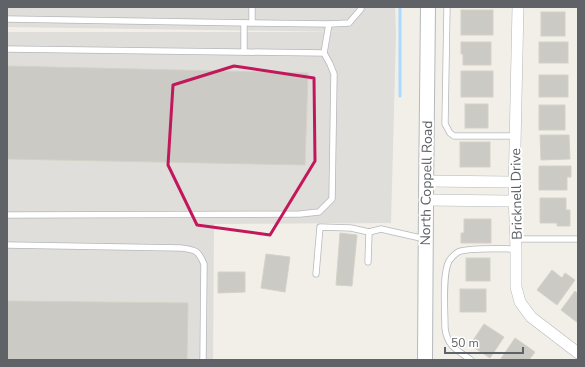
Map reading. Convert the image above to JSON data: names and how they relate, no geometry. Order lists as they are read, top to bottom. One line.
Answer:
{"streets":{"street":["North Coppell Road","Bricknell Drive"]},"scale_bar":"50 m"}
